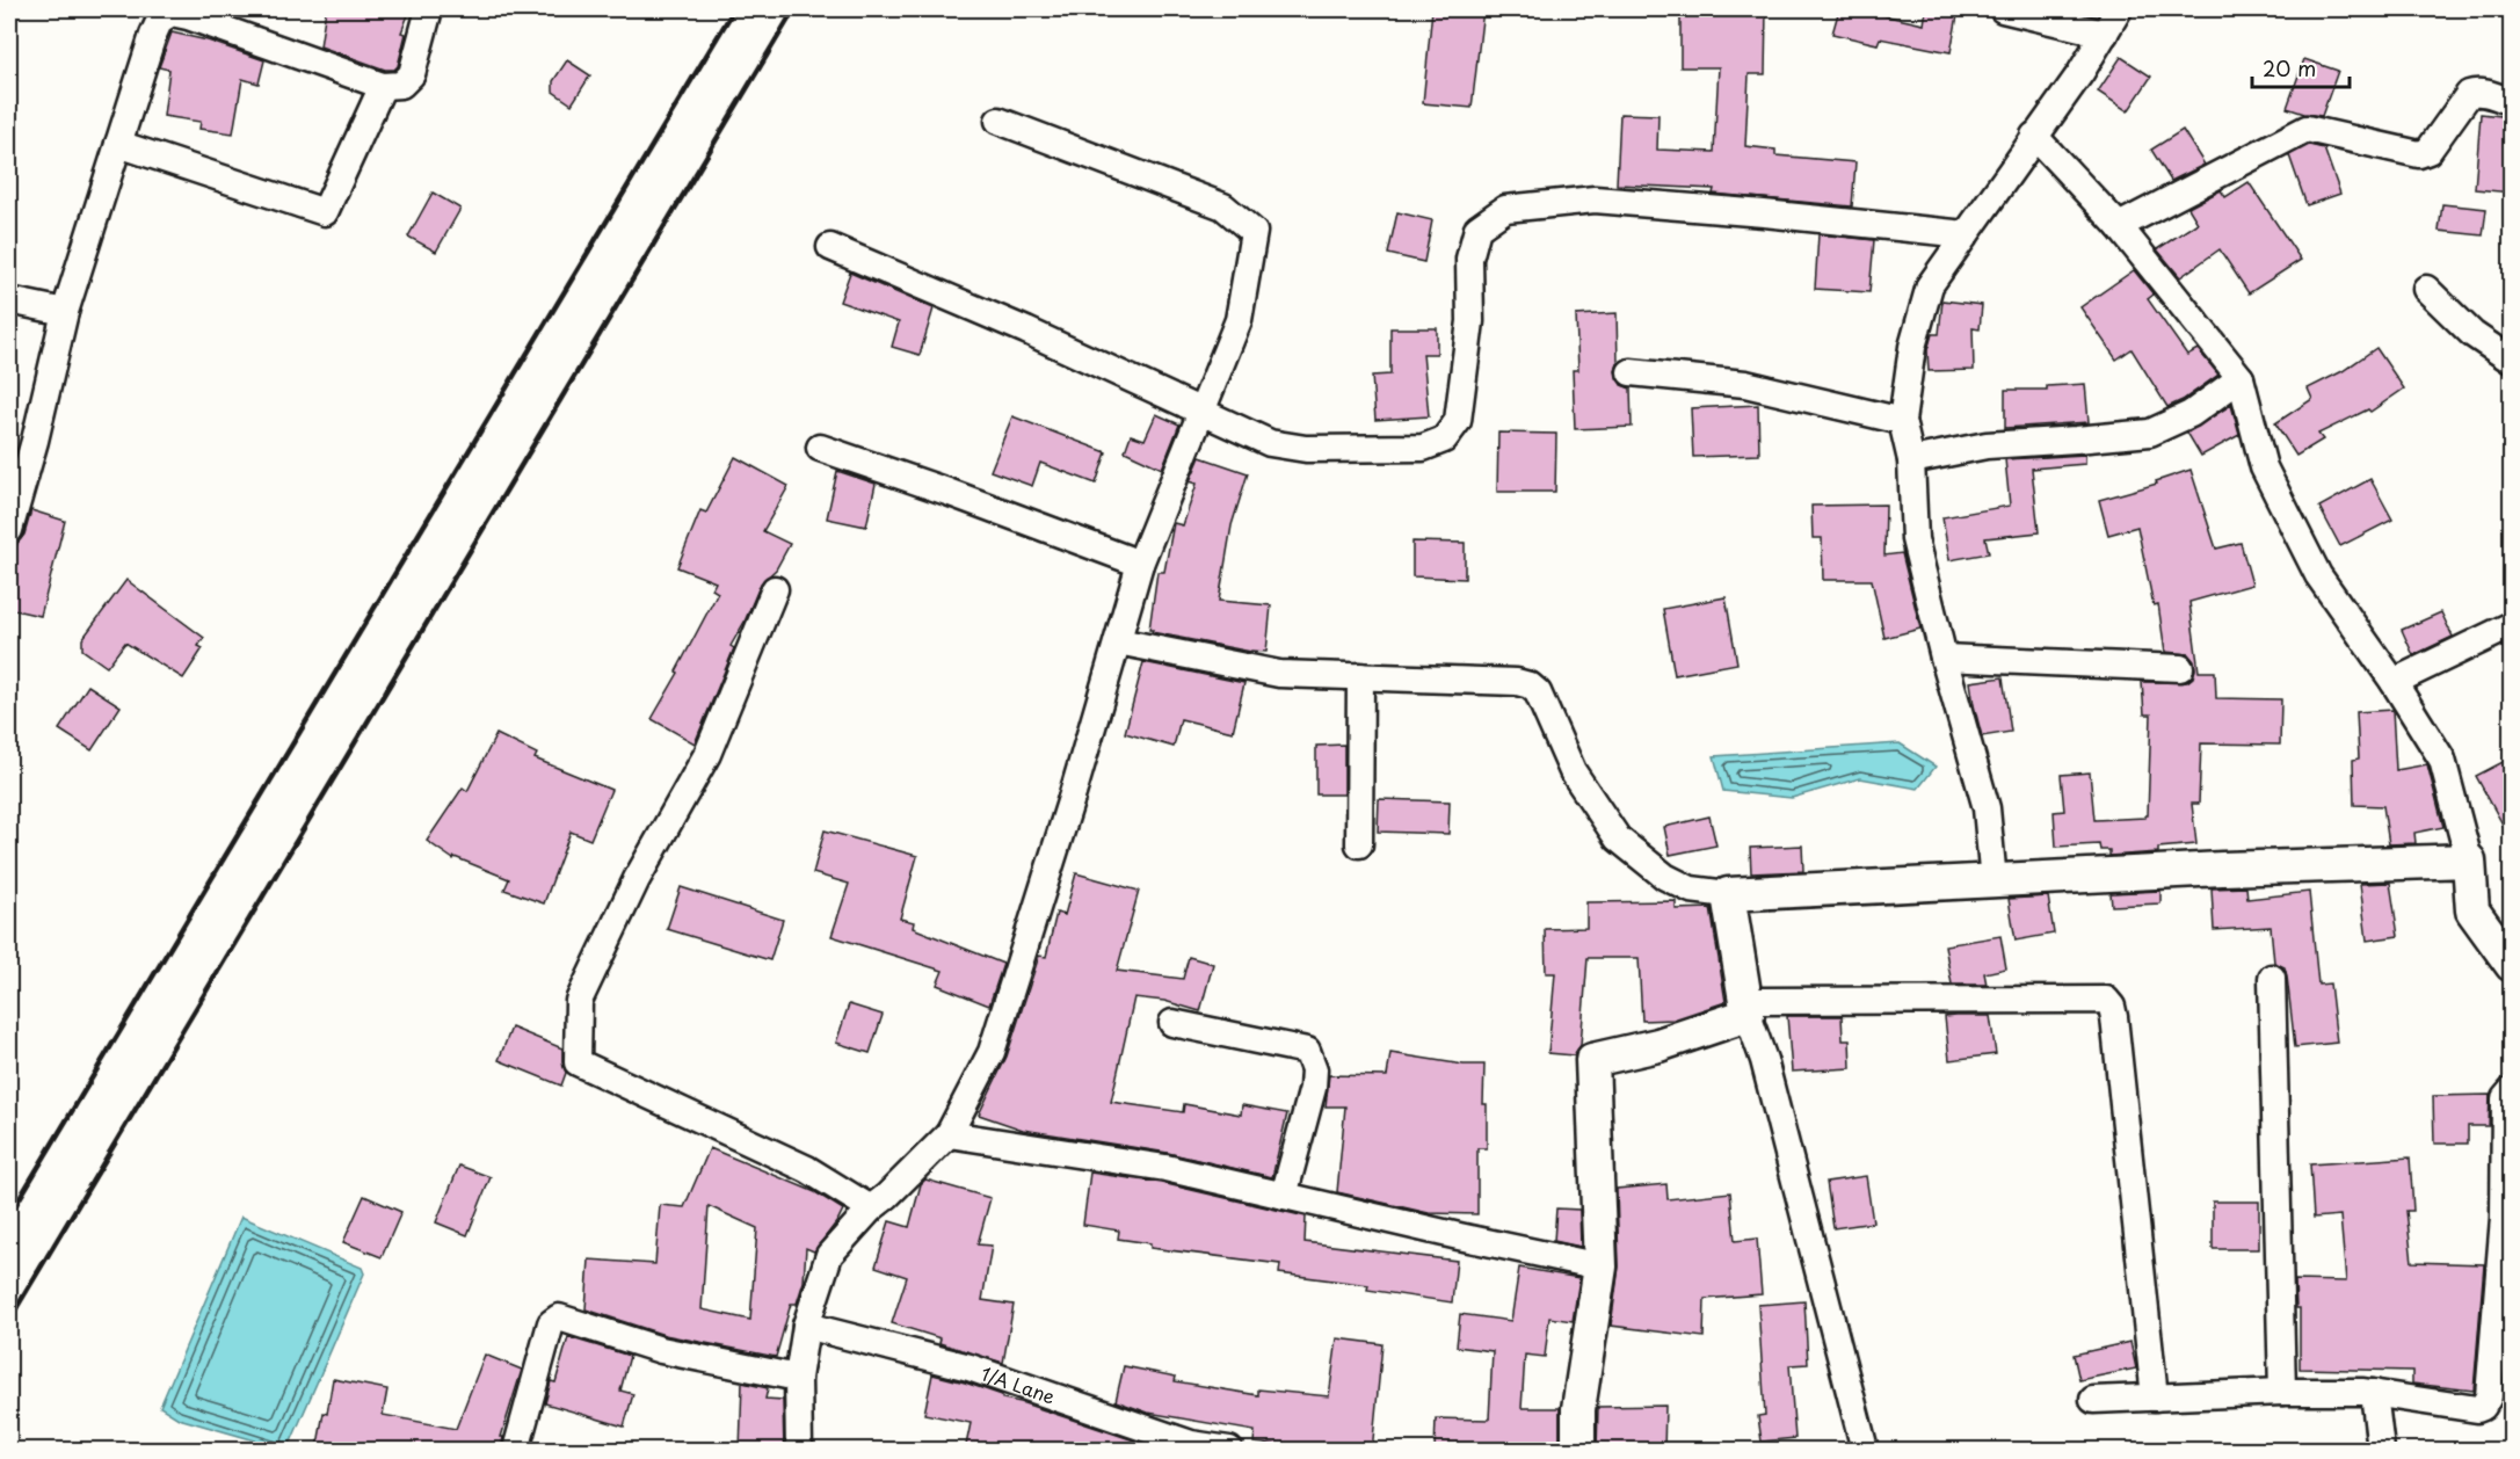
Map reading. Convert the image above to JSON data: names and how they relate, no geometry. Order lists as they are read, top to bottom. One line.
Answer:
{"streets":{"street":["1/A Lane"]},"scale_bar":"20 m"}
